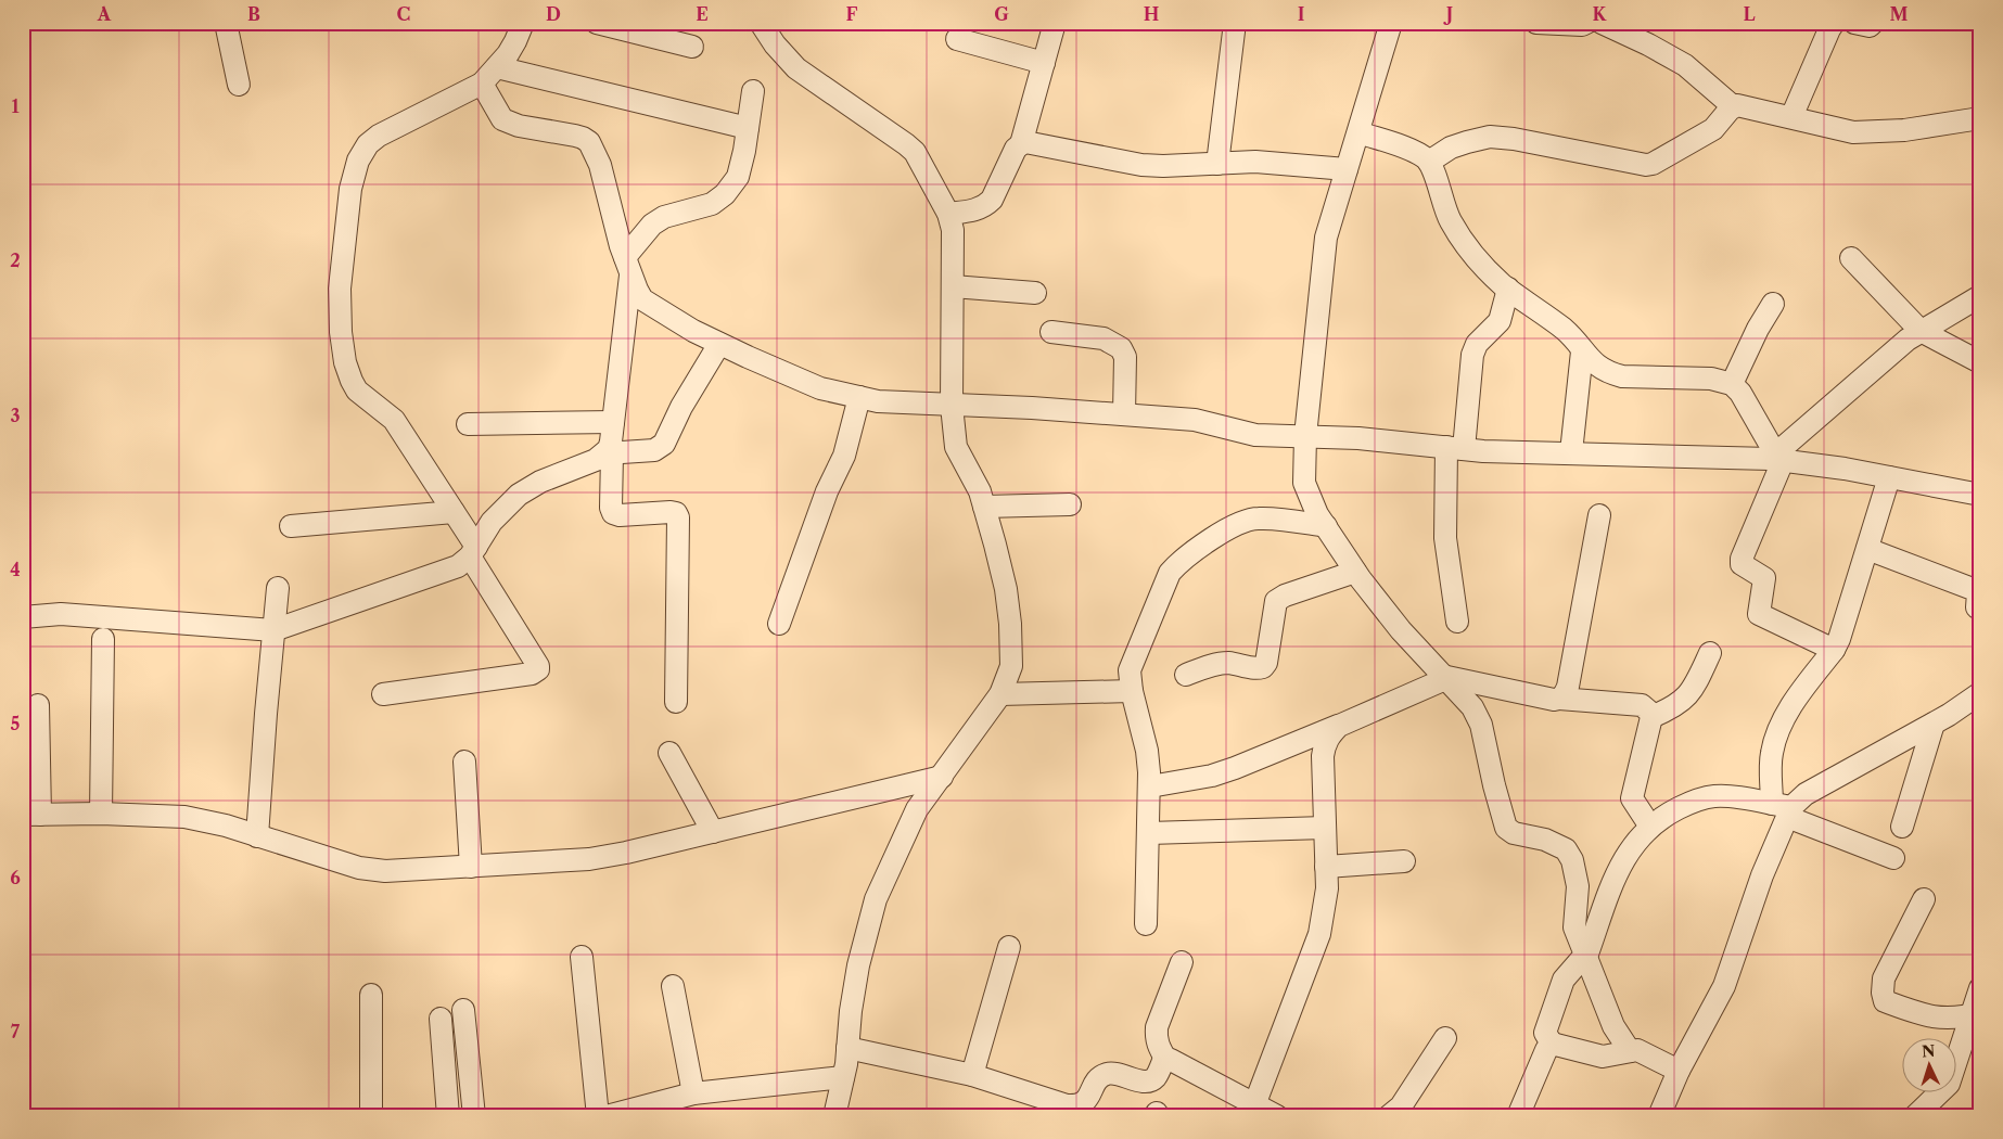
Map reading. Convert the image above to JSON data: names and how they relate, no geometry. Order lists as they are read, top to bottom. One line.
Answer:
{"north":"top","grid":{"columns":["A","B","C","D","E","F","G","H","I","J","K","L","M"],"rows":["1","2","3","4","5","6","7"]}}
